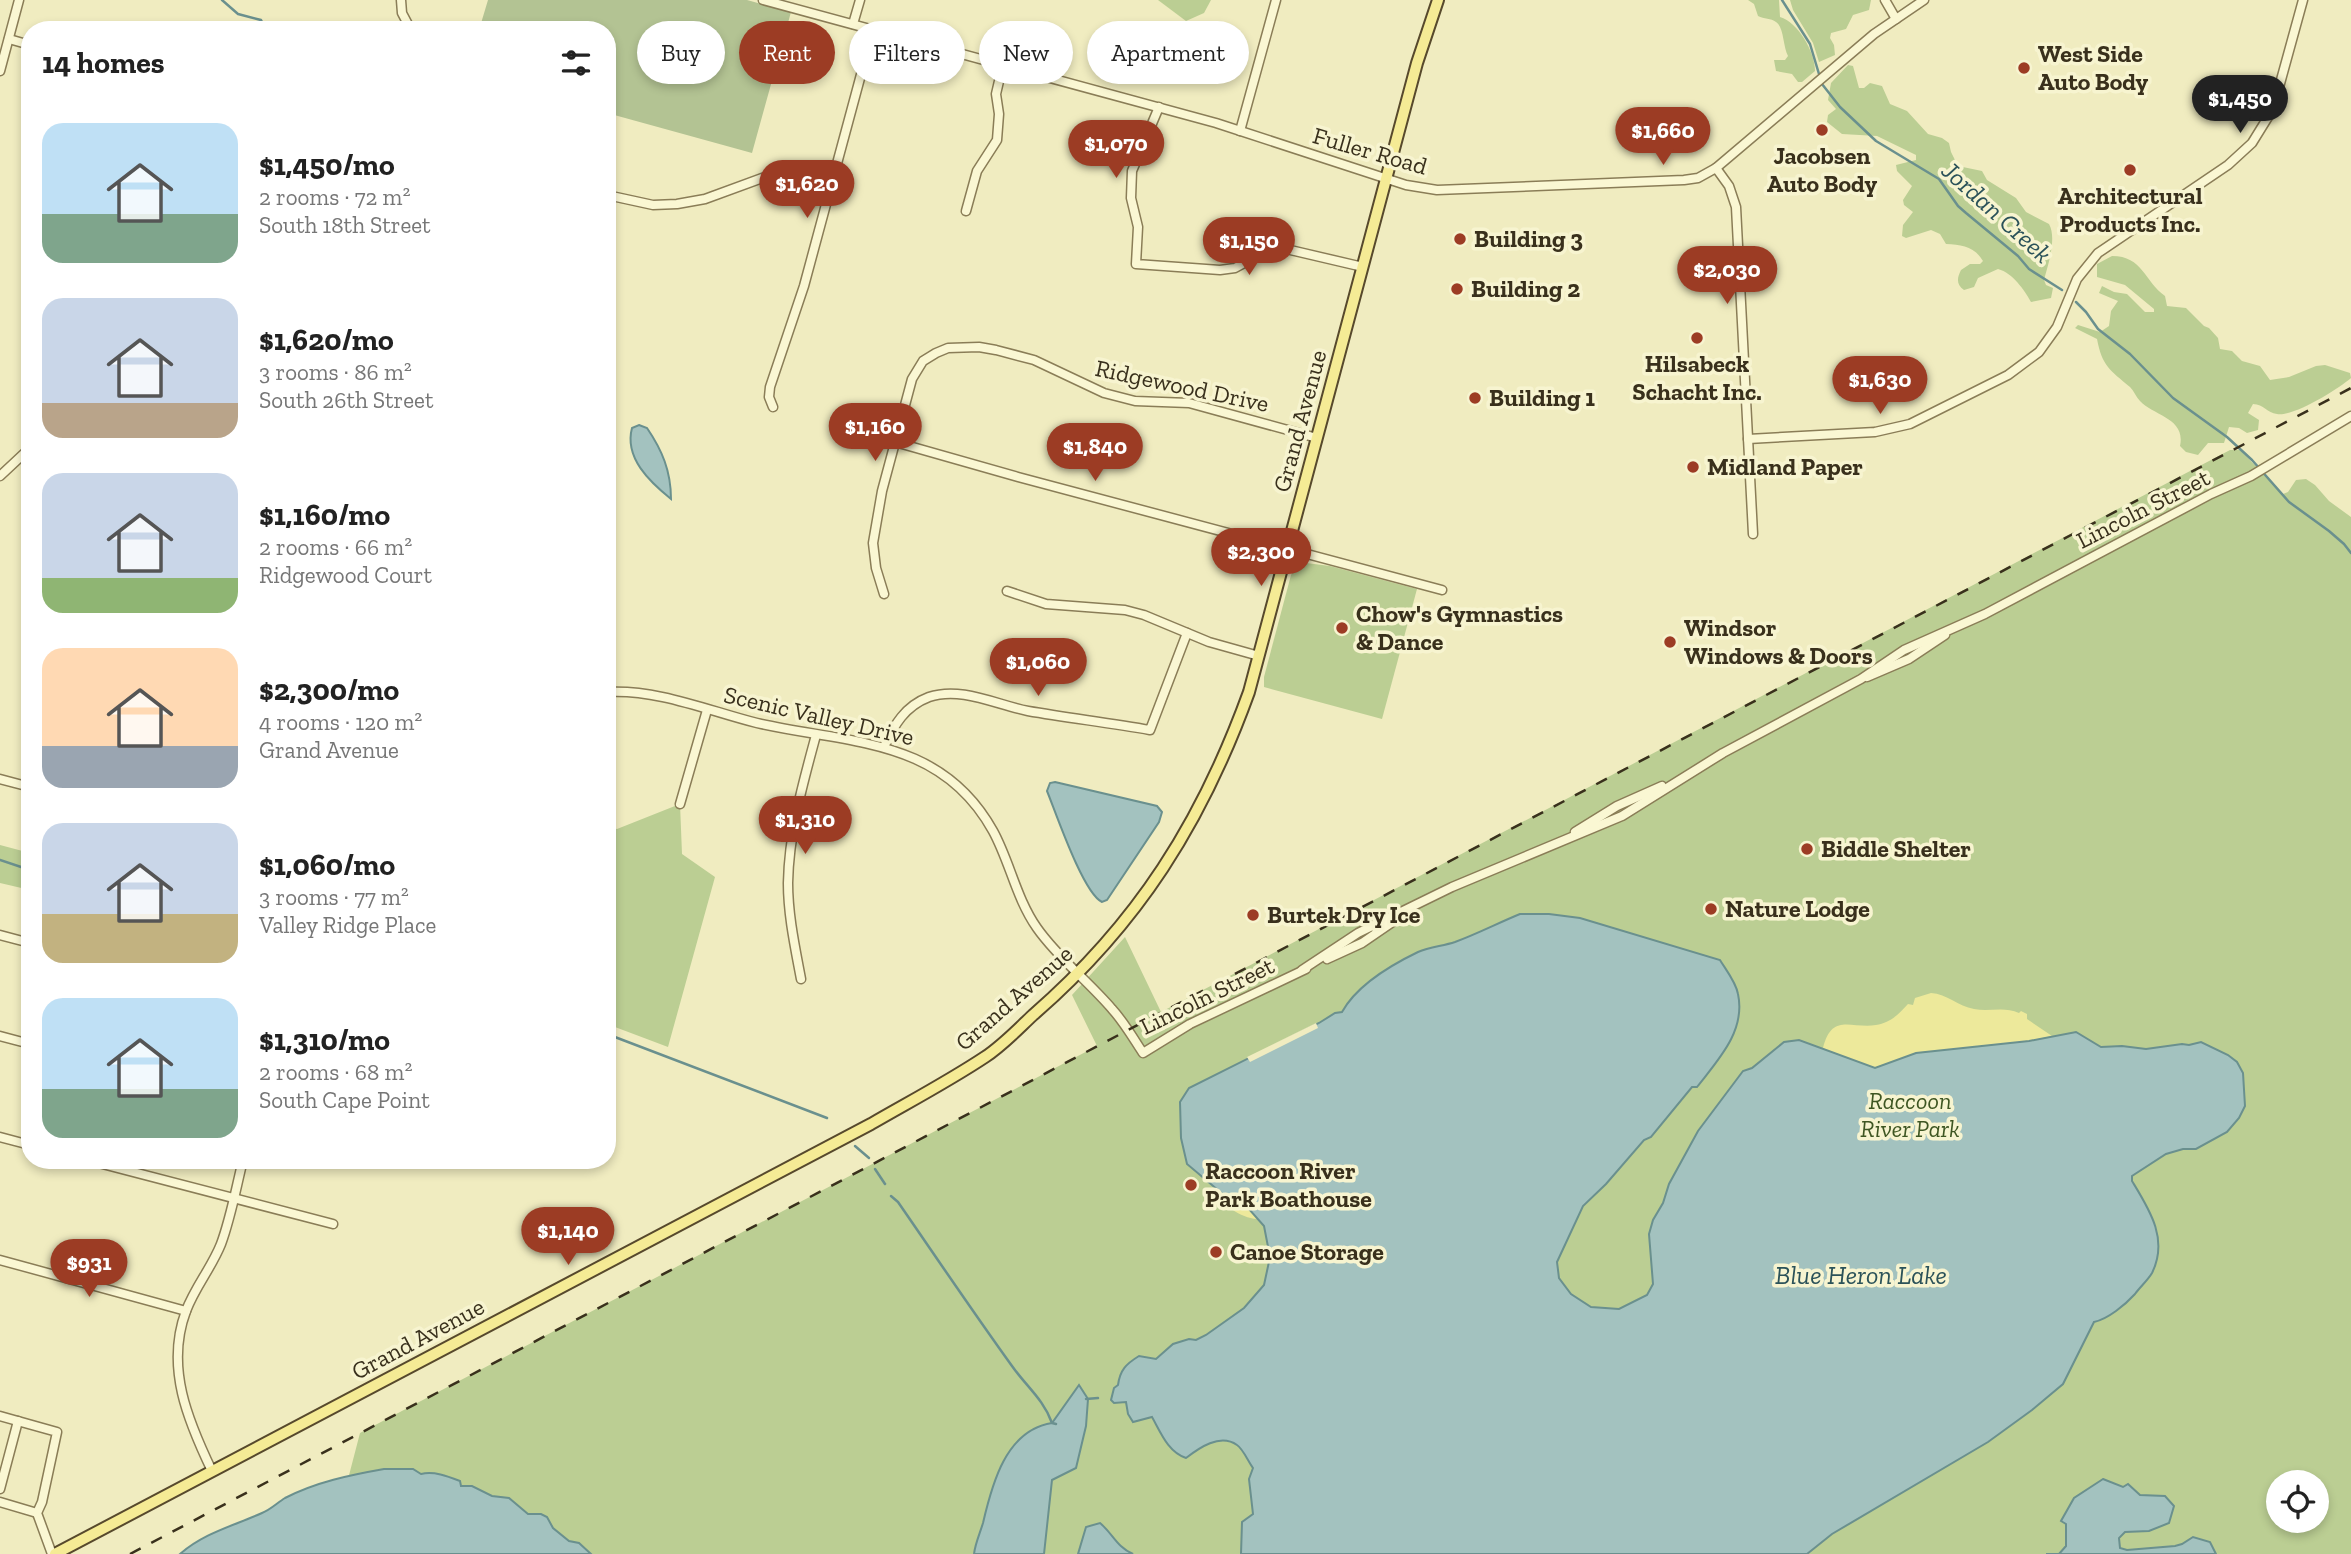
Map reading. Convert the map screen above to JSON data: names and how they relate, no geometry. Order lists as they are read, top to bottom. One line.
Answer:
{"streets":{"main road":["Grand Avenue"],"street":["Fuller Road","Ridgewood Drive","Lincoln Street","Scenic Valley Drive"]},"crossings":[["Fuller Road","Grand Avenue"],["Ridgewood Drive","Grand Avenue"],["Grand Avenue","Lincoln Street"],["Grand Avenue","Scenic Valley Drive"],["Lincoln Street","Scenic Valley Drive"]],"water":["Jordan Creek","Blue Heron Lake"],"parks":["Raccoon River Park"],"places":["West Side Auto Body","Jacobsen Auto Body","Architectural Products Inc.","Building 3","Building 2","Hilsabeck Schacht Inc.","Building 1","Midland Paper","Chow's Gymnastics & Dance","Windsor Windows & Doors","Biddle Shelter","Nature Lodge","Burtek Dry Ice","Raccoon River Park Boathouse","Canoe Storage"],"page":{"chip":["Buy","Rent","Filters","New","Apartment"],"heading":"14 homes","price":["$1,450","$1,660","$1,070","$1,620","$1,150","$2,030","$1,630","$1,160","$1,840","$2,300","$1,060","$1,310","$1,140","$931"],"list":[{"name":"$1,450/mo","note":"2 rooms · 72 m² · South 18th Street"},{"name":"$1,620/mo","note":"3 rooms · 86 m² · South 26th Street"},{"name":"$1,160/mo","note":"2 rooms · 66 m² · Ridgewood Court"},{"name":"$2,300/mo","note":"4 rooms · 120 m² · Grand Avenue"},{"name":"$1,060/mo","note":"3 rooms · 77 m² · Valley Ridge Place"},{"name":"$1,310/mo","note":"2 rooms · 68 m² · South Cape Point"}]}}
